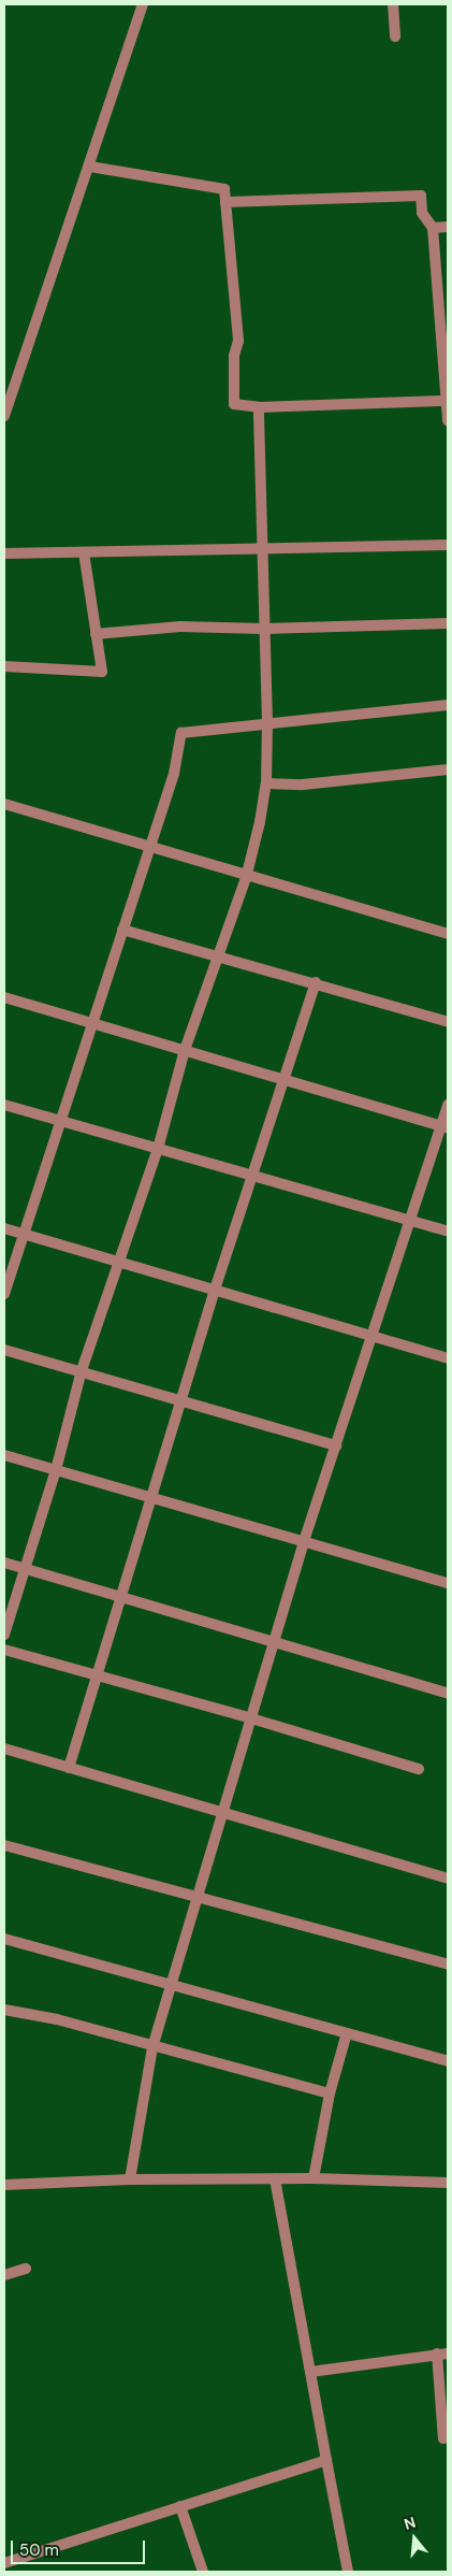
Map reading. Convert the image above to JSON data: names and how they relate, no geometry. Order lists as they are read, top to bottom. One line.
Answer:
{"scale_bar":"50 m","north":"top"}
